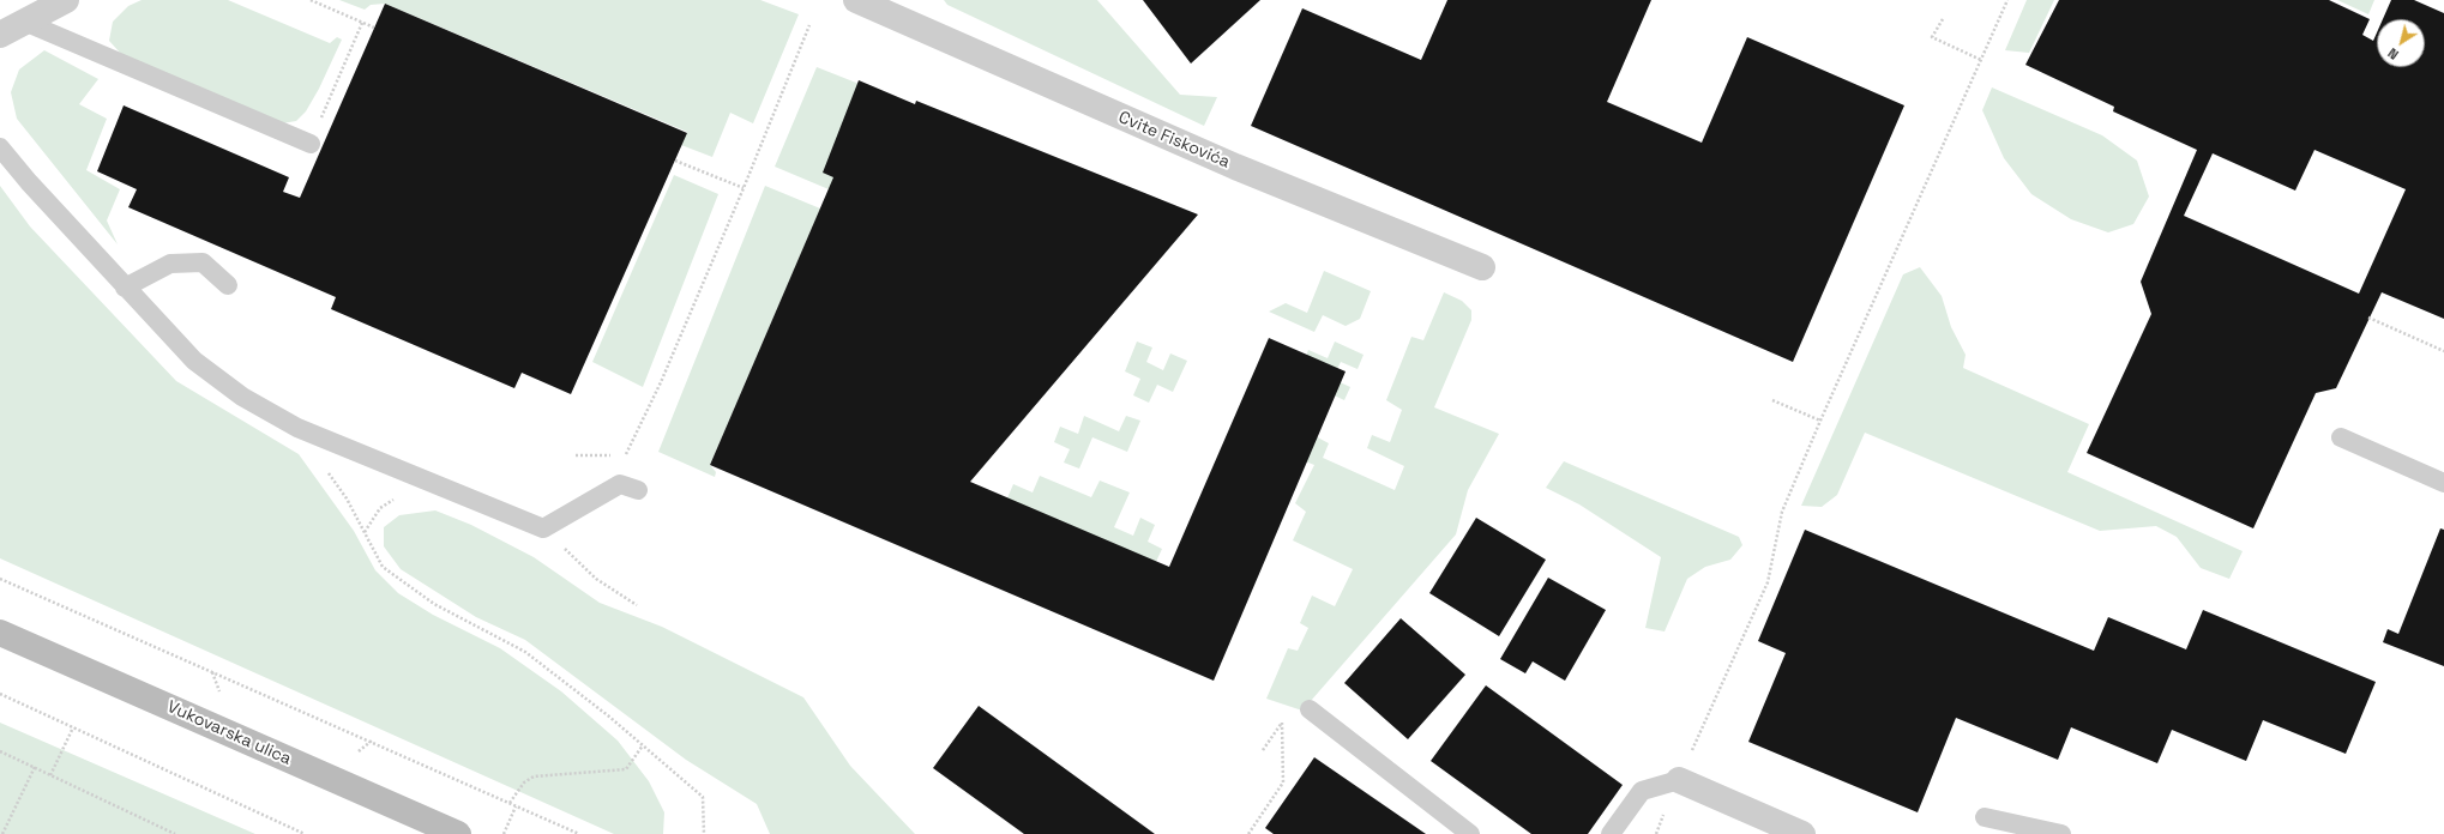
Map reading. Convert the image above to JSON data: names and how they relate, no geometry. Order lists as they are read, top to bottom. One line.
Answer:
{"streets":{"street":["Cvite Fiskovića","Vukovarska ulica"]},"north":"bottom left"}
